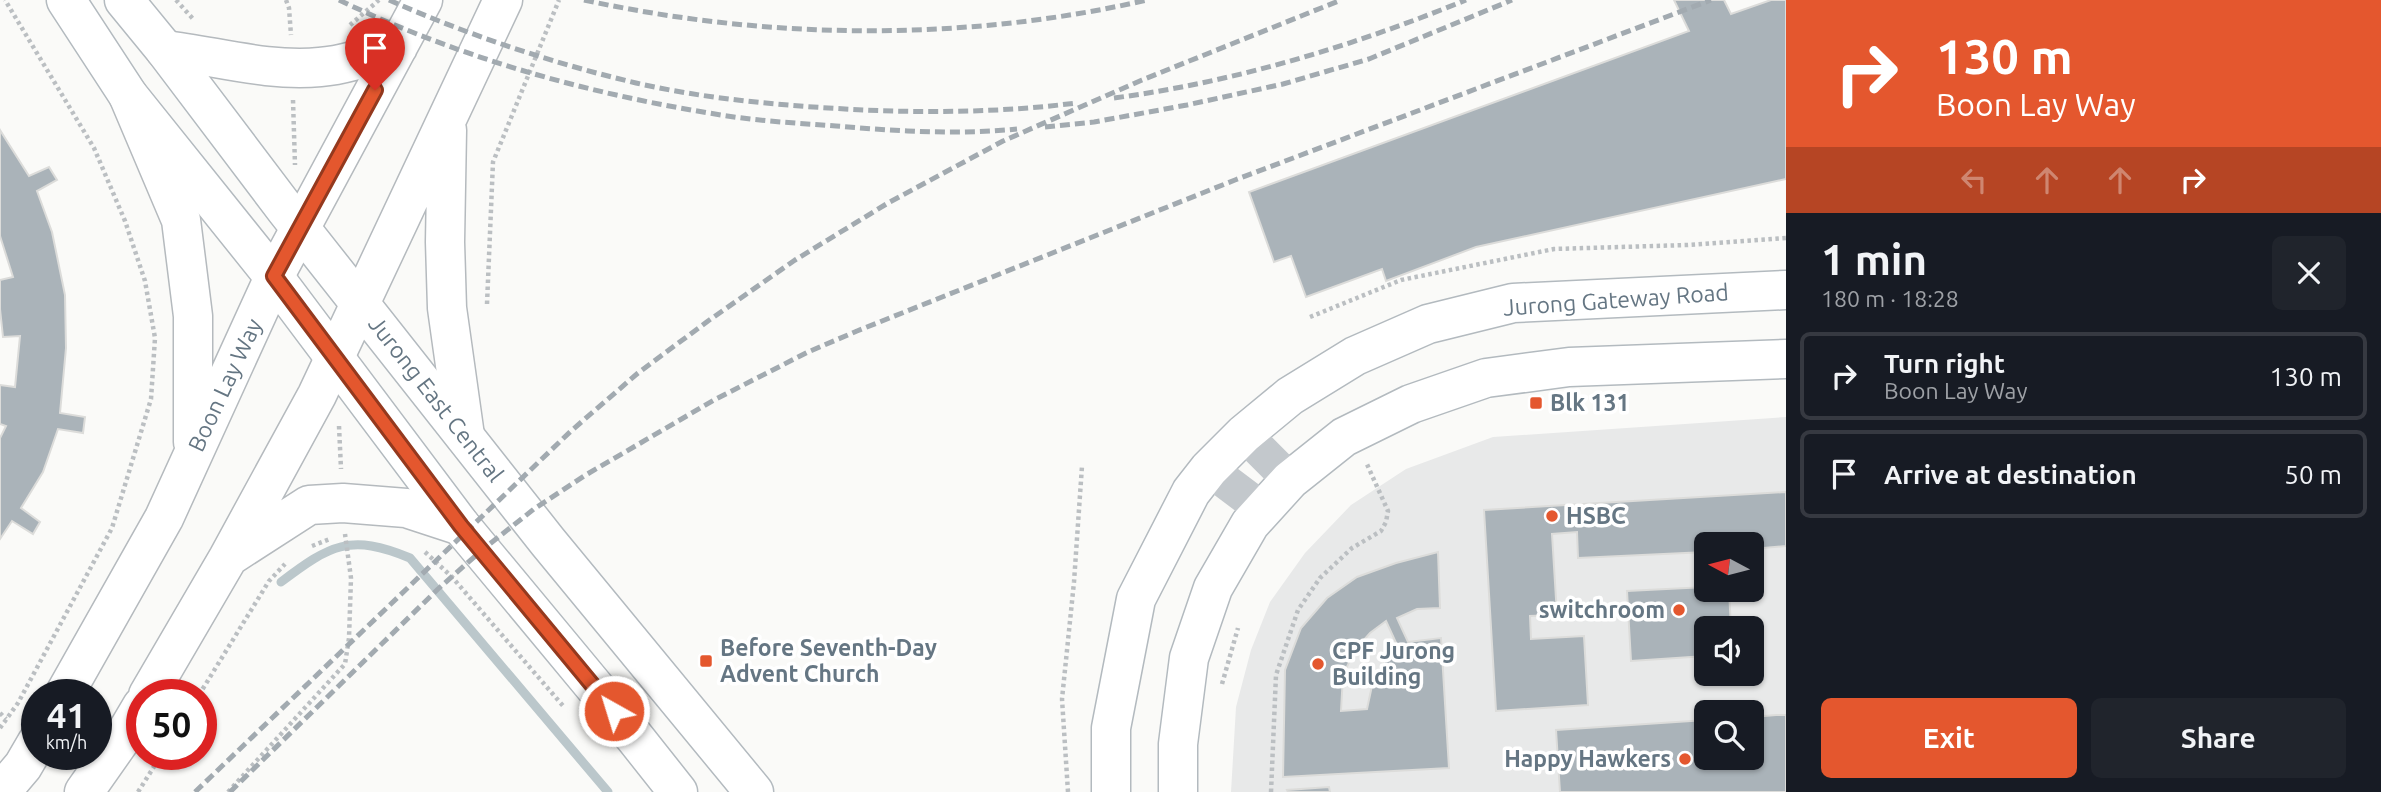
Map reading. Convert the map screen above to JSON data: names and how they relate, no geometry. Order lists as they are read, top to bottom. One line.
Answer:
{"streets":{"main road":["Jurong Gateway Road","Boon Lay Way","Jurong East Central"]},"crossings":[["Boon Lay Way","Jurong East Central"]],"places":{"transit":["Blk 131","Before Seventh-Day Advent Church"],"other":["HSBC","switchroom","CPF Jurong Building","Happy Hawkers"]},"north":"left","page":{"turn":["130 m","Boon Lay Way"],"heading":["1 min","180 m · 18:28"],"list":[{"name":"Turn right","note":"Boon Lay Way","value":"130 m"},{"name":"Arrive at destination","value":"50 m"}],"speed":"41 km/h","limit":"50","buttons":["Exit","Share"]}}
